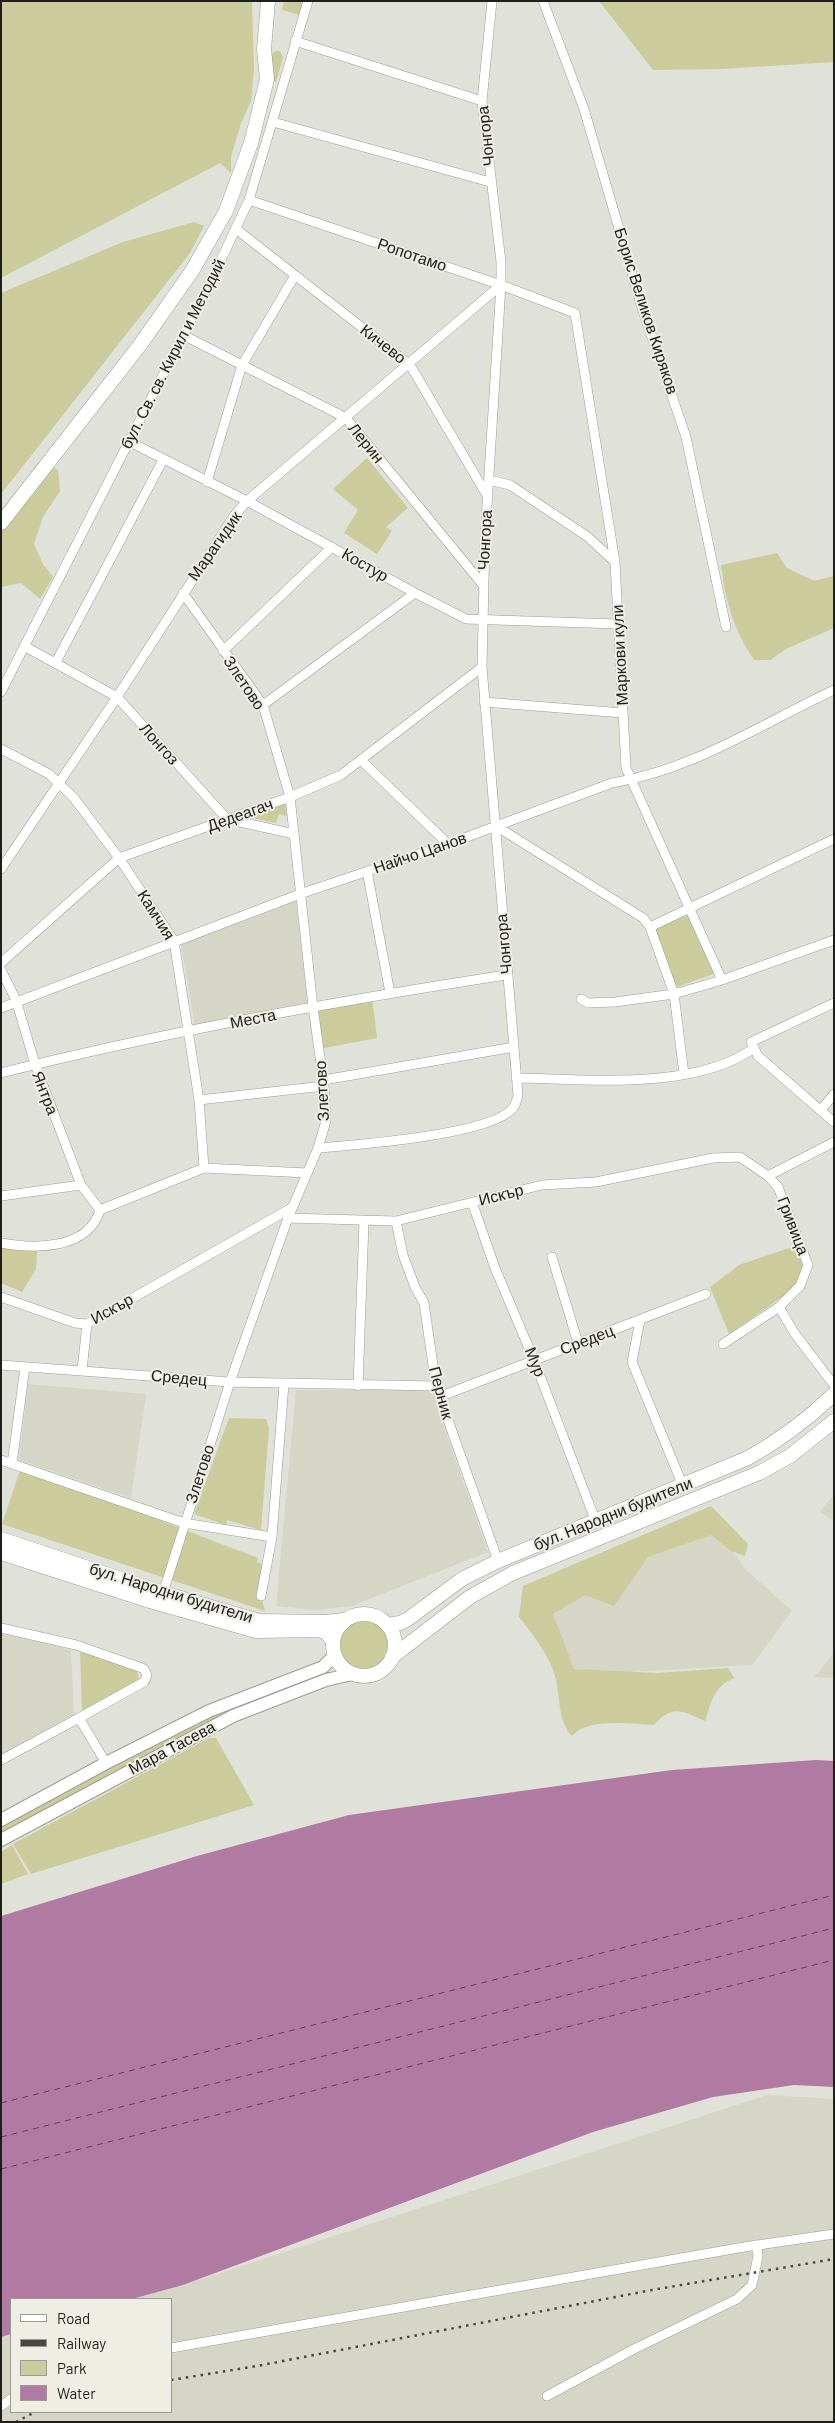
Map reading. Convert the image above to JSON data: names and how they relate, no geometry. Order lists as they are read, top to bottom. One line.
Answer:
{"streets":{"main road":["бул. Св. св. Кирил и Методий","бул. Народни будители","Мара Тасева"],"street":["Чонгора","Ропотамо","Борис Великов Киряков","Кичево","Лерин","Марагидик","Костур","Маркови кули","Злетово","Лонгоз","Дедеагач","Найчо Цанов","Камчия","Места","Янтра","Искър","Гривица","Средец","Мур","Перник"]},"crossings":[["Чонгора","Ропотамо"],["Чонгора","Кичево"],["Чонгора","Лерин"],["Чонгора","Марагидик"],["Чонгора","Костур"],["Чонгора","Злетово"],["Чонгора","Дедеагач"],["Чонгора","Найчо Цанов"],["Чонгора","Места"],["Ропотамо","бул. Св. св. Кирил и Методий"],["Ропотамо","Марагидик"],["Ропотамо","Маркови кули"],["Кичево","бул. Св. св. Кирил и Методий"],["Кичево","Марагидик"],["бул. Св. св. Кирил и Методий","Лерин"],["бул. Св. св. Кирил и Методий","Костур"],["бул. Св. св. Кирил и Методий","Лонгоз"],["Лерин","Марагидик"],["Марагидик","Костур"],["Марагидик","Злетово"],["Марагидик","Лонгоз"],["Марагидик","Камчия"],["Костур","Маркови кули"],["Маркови кули","Найчо Цанов"],["Злетово","Дедеагач"],["Злетово","Найчо Цанов"],["Злетово","Места"],["Злетово","Искър"],["Злетово","Средец"],["Злетово","бул. Народни будители"],["Лонгоз","Дедеагач"],["Дедеагач","Камчия"],["Найчо Цанов","Камчия"],["Найчо Цанов","Янтра"],["Камчия","Места"],["Места","Янтра"],["Искър","Гривица"],["Искър","Мур"],["Искър","Перник"],["Средец","Мур"],["Средец","Перник"],["Мур","бул. Народни будители"],["Перник","бул. Народни будители"],["бул. Народни будители","Мара Тасева"]],"legend":["Road","Railway","Park","Water"]}
